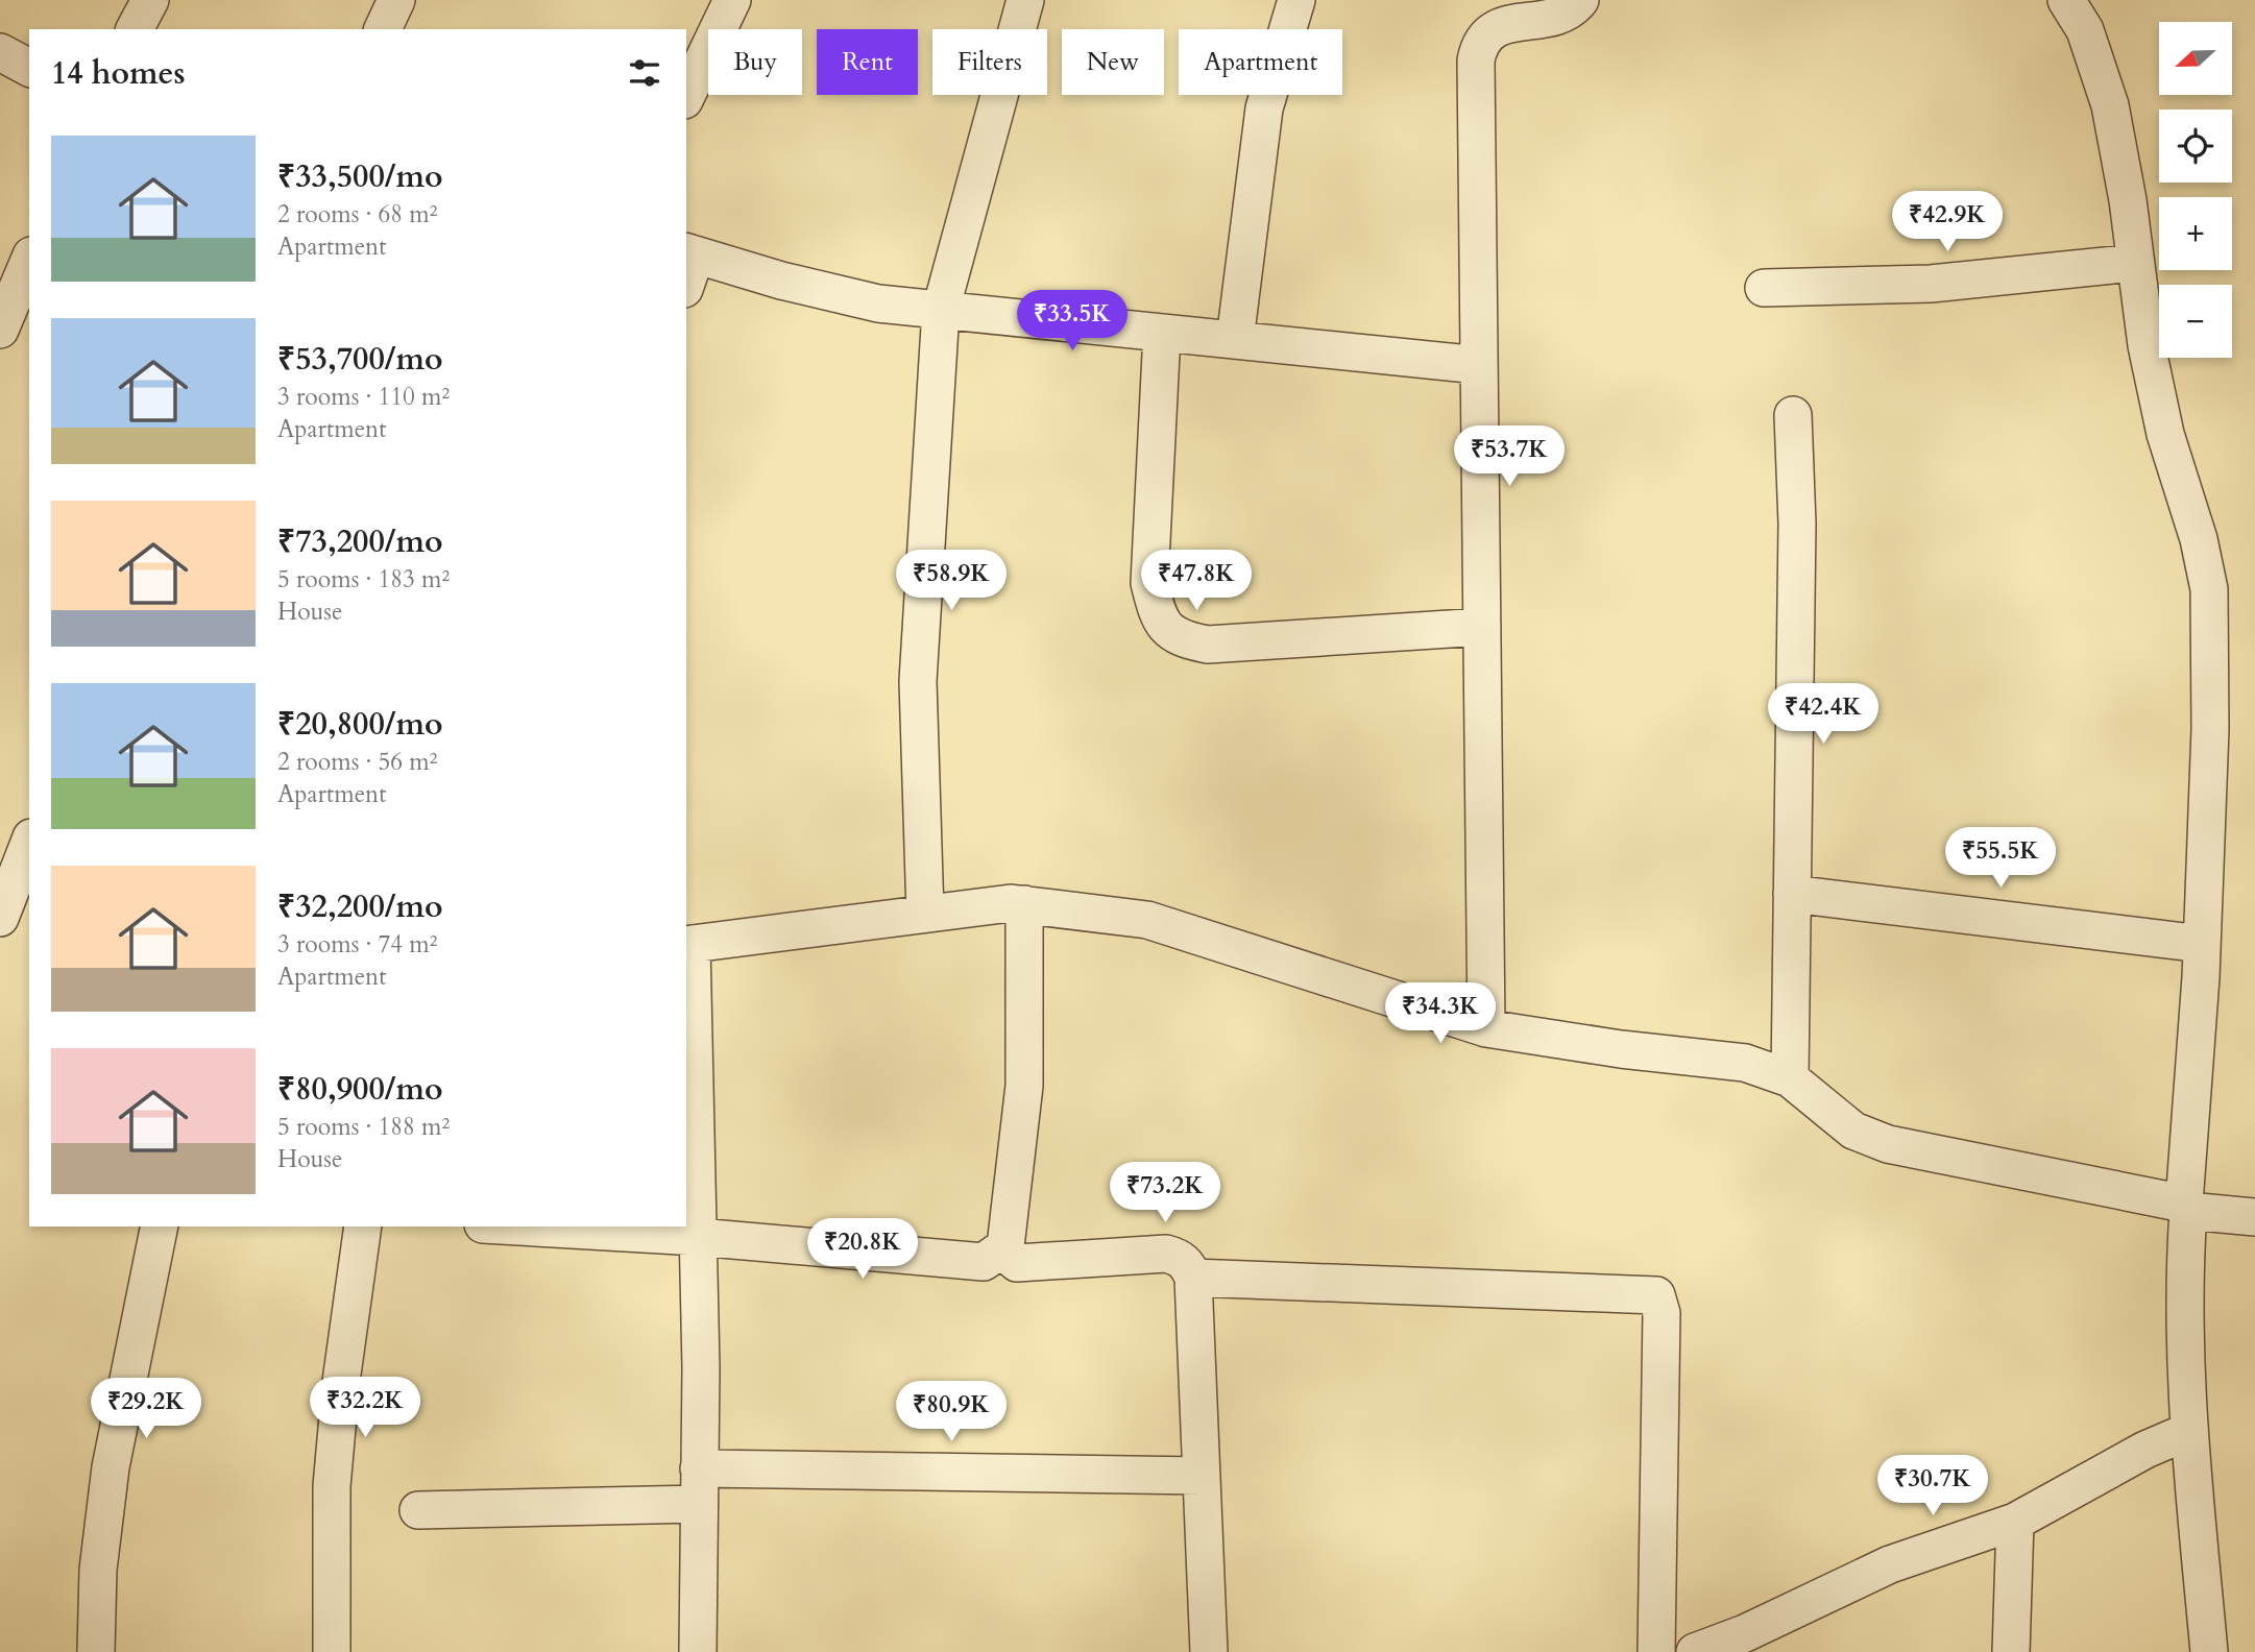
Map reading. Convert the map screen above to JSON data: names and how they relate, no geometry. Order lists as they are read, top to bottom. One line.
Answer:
{"north":"left","page":{"map_buttons":["+","−"],"chip":["Buy","Rent","Filters","New","Apartment"],"heading":"14 homes","list":[{"name":"₹33,500/mo","note":"2 rooms · 68 m² · Apartment"},{"name":"₹53,700/mo","note":"3 rooms · 110 m² · Apartment"},{"name":"₹73,200/mo","note":"5 rooms · 183 m² · House"},{"name":"₹20,800/mo","note":"2 rooms · 56 m² · Apartment"},{"name":"₹32,200/mo","note":"3 rooms · 74 m² · Apartment"},{"name":"₹80,900/mo","note":"5 rooms · 188 m² · House"}],"price":["₹42.9K","₹33.5K","₹53.7K","₹58.9K","₹47.8K","₹42.4K","₹55.5K","₹34.3K","₹73.2K","₹20.8K","₹32.2K","₹29.2K","₹80.9K","₹30.7K"]}}
